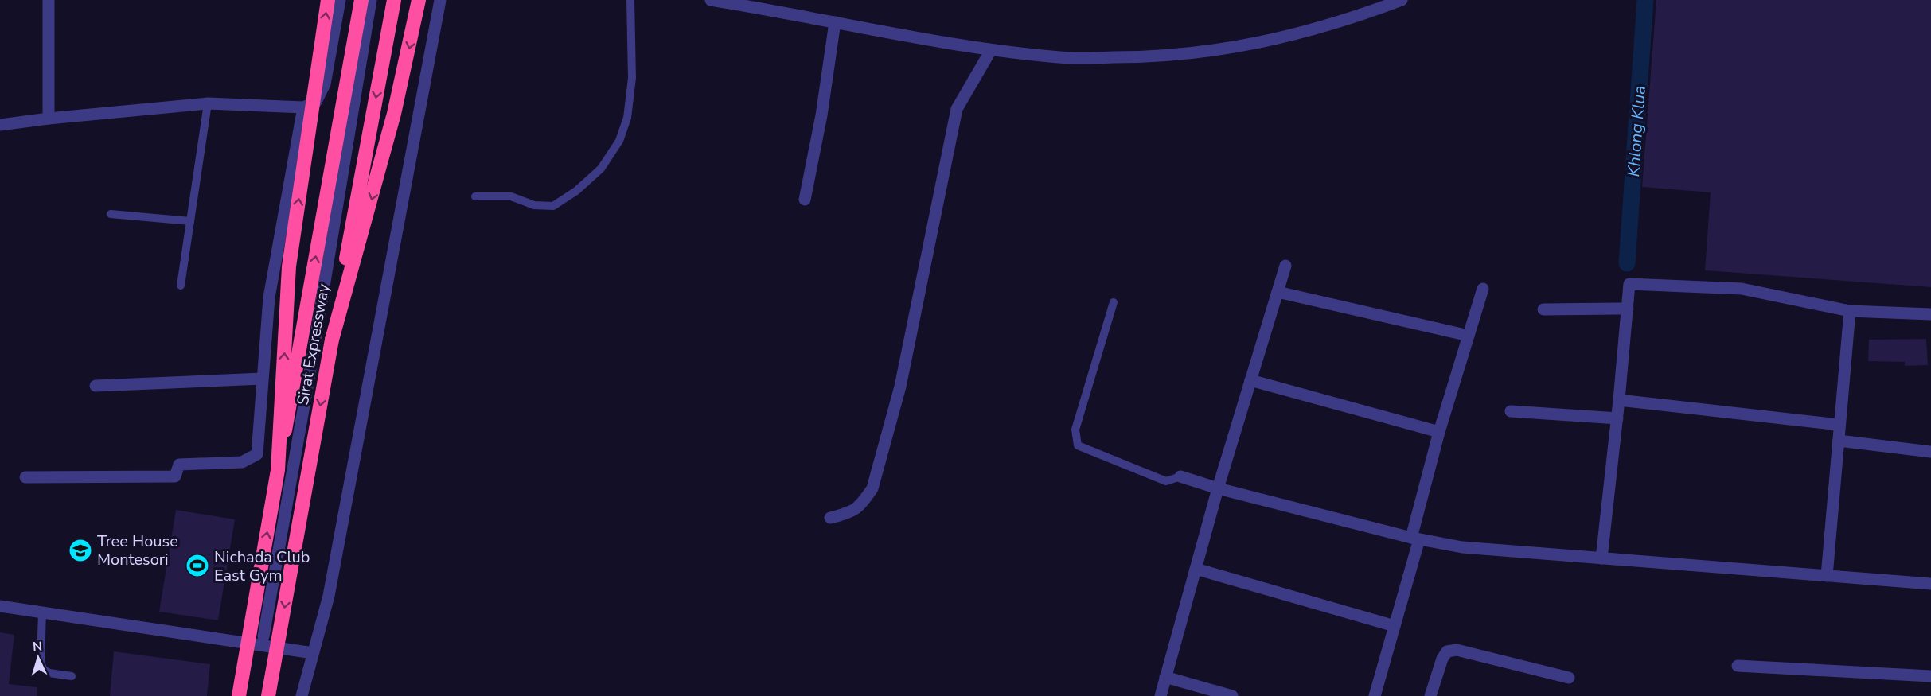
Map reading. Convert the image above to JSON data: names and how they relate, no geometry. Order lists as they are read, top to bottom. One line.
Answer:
{"streets":{"highway":["Sirat Expressway"]},"water":["Khlong Klua"],"places":{"school or university":["Tree House Montesori"],"sports":["Nichada Club East Gym"]},"north":"top"}
